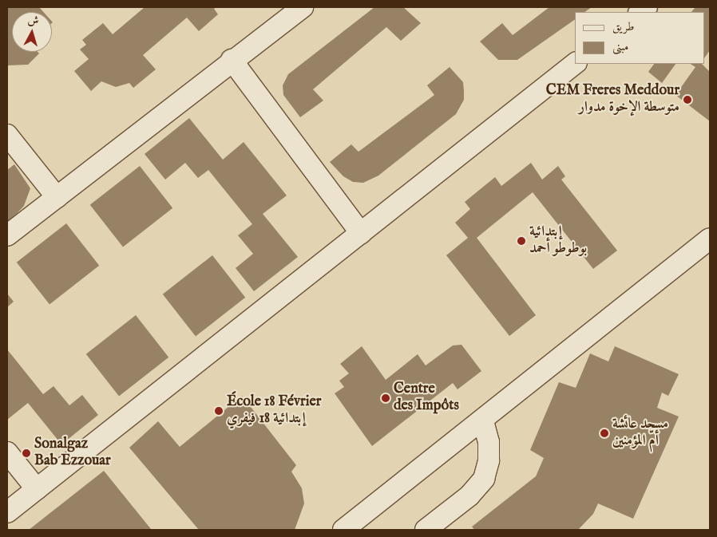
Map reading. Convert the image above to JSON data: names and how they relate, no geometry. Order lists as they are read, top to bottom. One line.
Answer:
{"places":["CEM Freres Meddour متوسطة الإخوة مدوار","إبتدائية بوطوطو أحمد","Centre des Impôts","École 18 Février إبتدائية 18 فيفري","مسجد عائشة أمّ المؤمنين","Sonalgaz Bab Ezzouar"],"legend":["طريق","مبنى"],"north":"top"}
